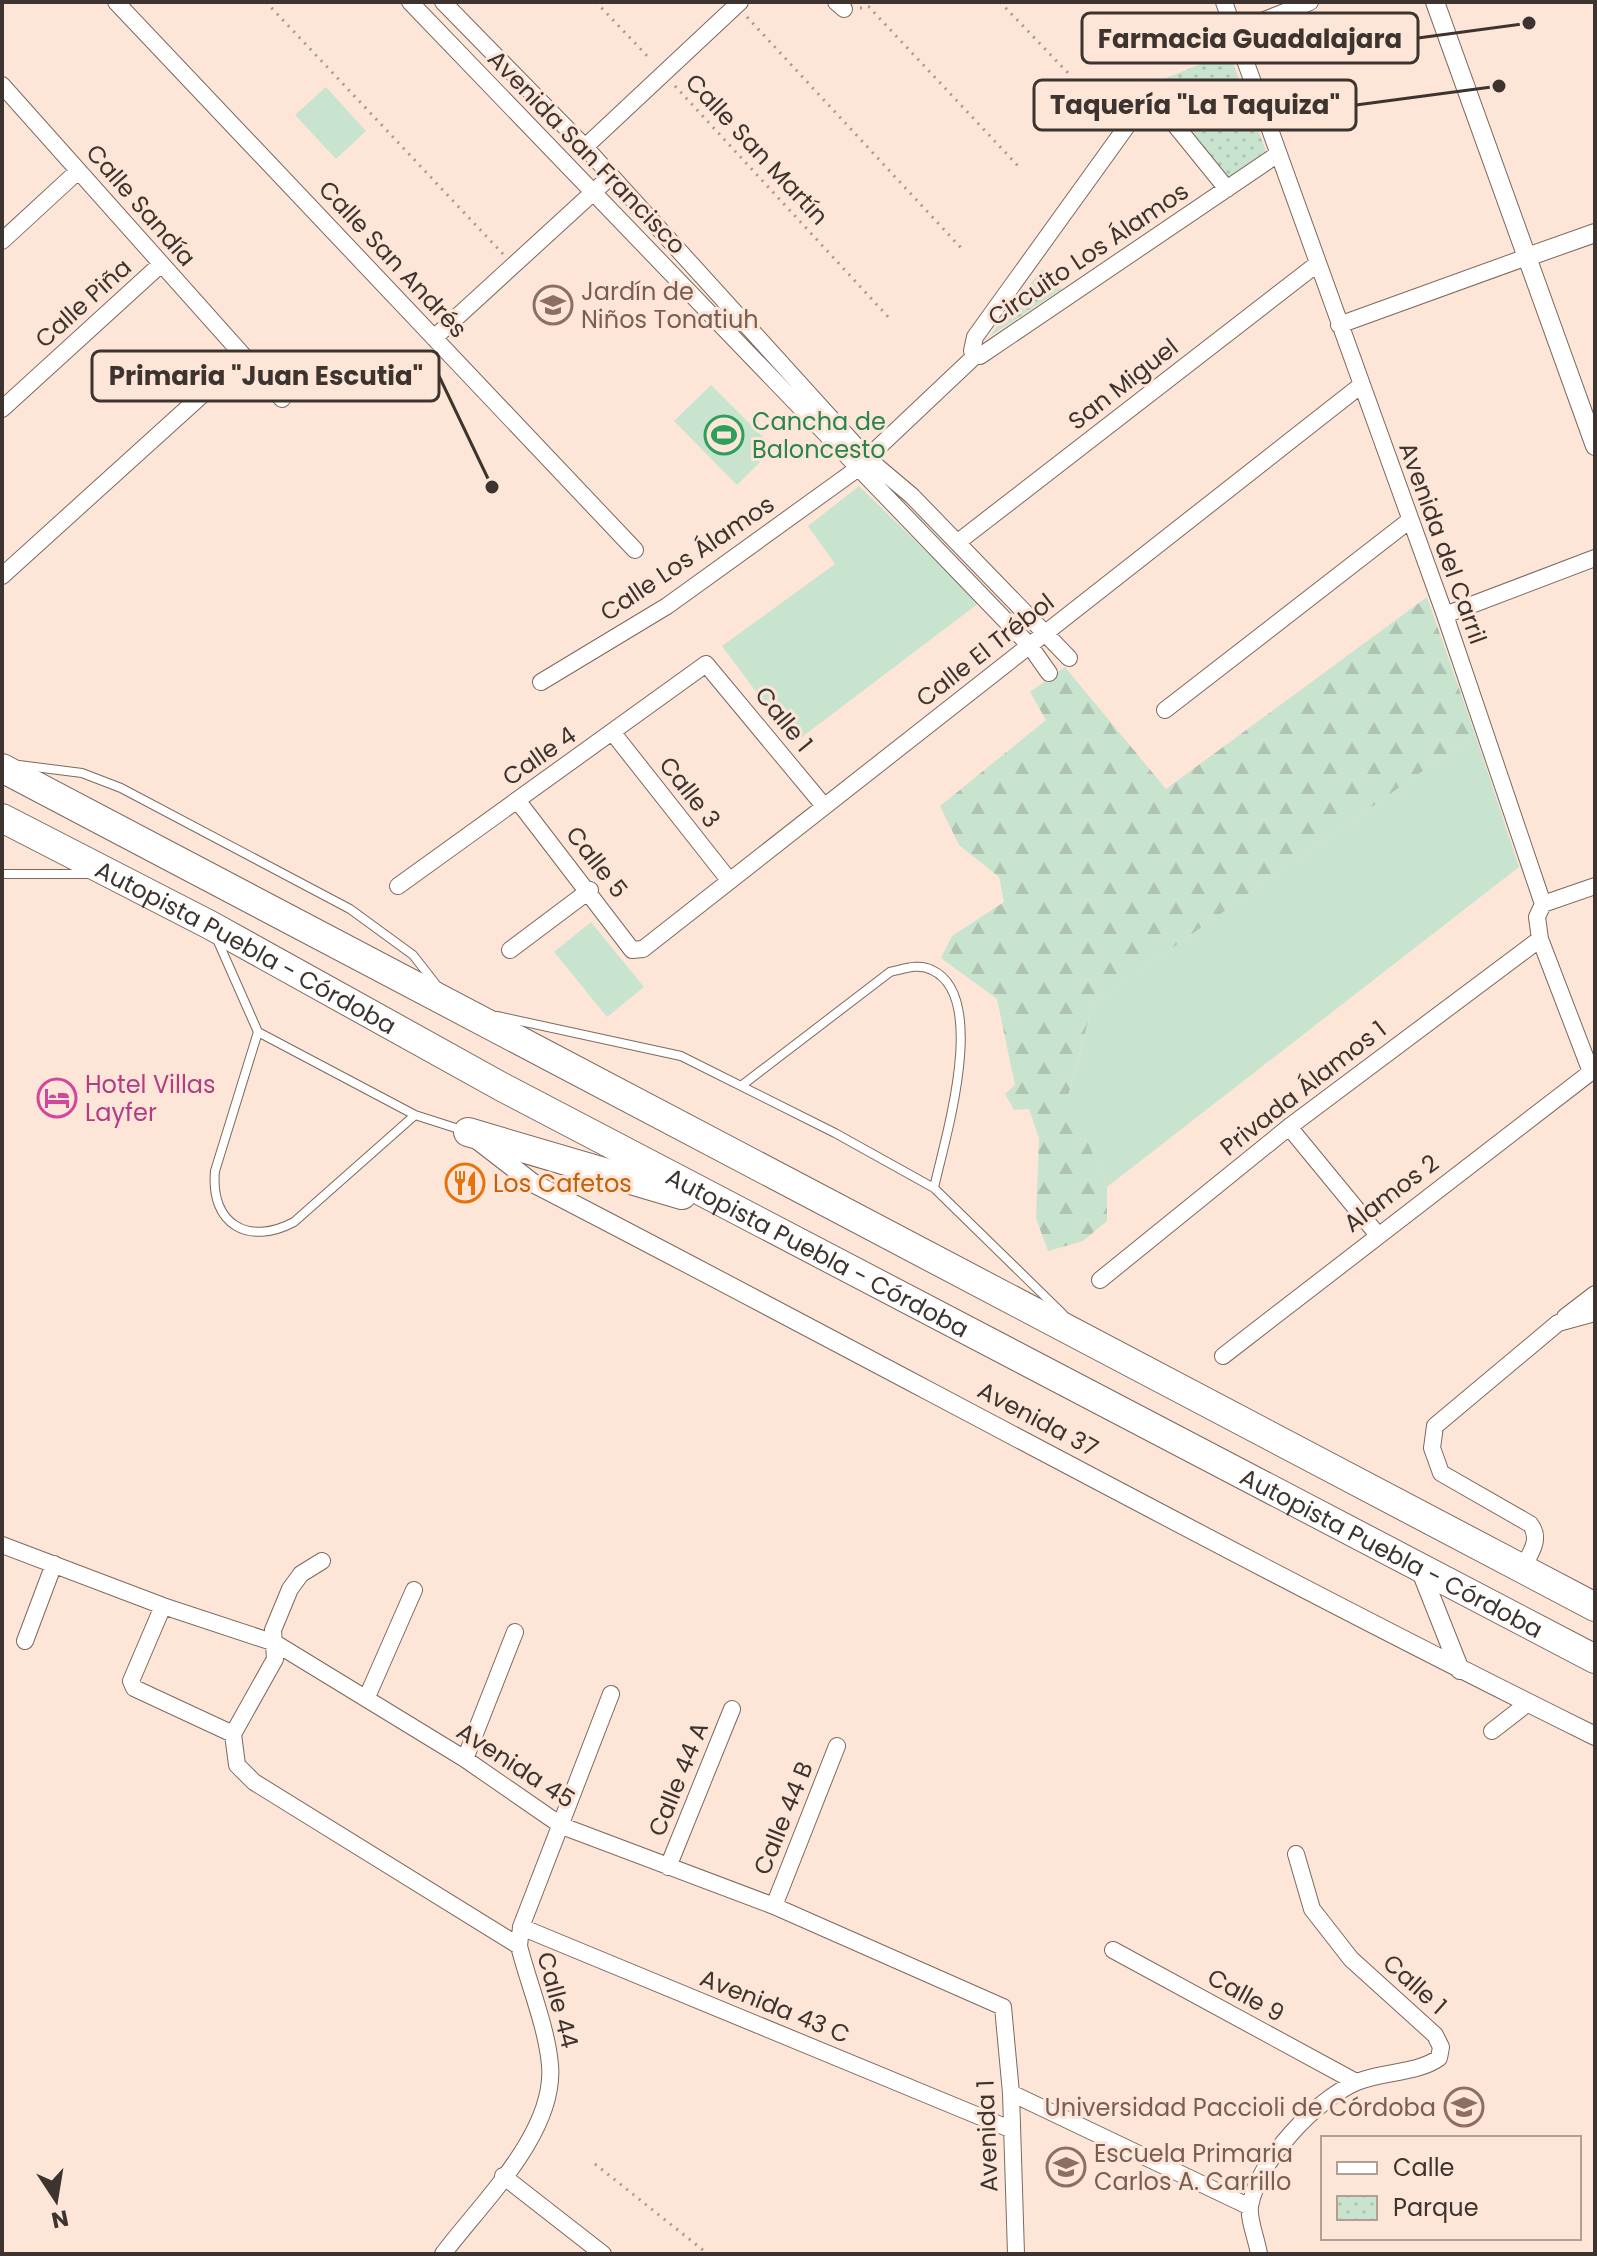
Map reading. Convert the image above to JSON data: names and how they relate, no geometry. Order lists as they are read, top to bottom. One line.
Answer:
{"streets":{"highway":["Autopista Puebla - Córdoba"],"street":["Avenida San Francisco","Calle Sandía","Circuito Los Álamos","Calle San Andrés","Calle Piña","San Miguel","Avenida del Carril","Calle Los Álamos","Calle El Trébol","Calle 1","Calle 4","Calle 3","Calle 5","Privada Álamos 1","Alamos 2","Avenida 37","Avenida 45","Calle 44 A","Calle 44 B","Calle 9","Calle 44","Avenida 43 C","Avenida 1"],"path":["Calle San Martín"]},"crossings":[["Avenida San Francisco","Circuito Los Álamos"],["Avenida San Francisco","San Miguel"],["Avenida San Francisco","Calle Los Álamos"],["Avenida San Francisco","Calle El Trébol"],["Calle Sandía","Calle Piña"],["Circuito Los Álamos","Avenida del Carril"],["Circuito Los Álamos","Calle Los Álamos"],["San Miguel","Avenida del Carril"],["Avenida del Carril","Calle El Trébol"],["Avenida del Carril","Privada Álamos 1"],["Avenida del Carril","Alamos 2"],["Calle El Trébol","Calle 1"],["Calle El Trébol","Calle 3"],["Calle El Trébol","Calle 5"],["Calle 1","Calle 4"],["Calle 1","Calle 9"],["Calle 4","Calle 3"],["Calle 4","Calle 5"],["Avenida 45","Calle 44 A"],["Avenida 45","Calle 44 B"],["Avenida 45","Calle 44"],["Avenida 45","Avenida 1"],["Calle 44","Avenida 43 C"],["Avenida 43 C","Avenida 1"]],"places":{"other":["Farmacia Guadalajara","Taquería \"La Taquiza\"","Primaria \"Juan Escutia\""],"school or university":["Jardín de Niños Tonatiuh","Universidad Paccioli de Córdoba","Escuela Primaria Carlos A. Carrillo"],"sports":["Cancha de Baloncesto"],"hotel":["Hotel Villas Layfer"],"restaurant":["Los Cafetos"]},"legend":["Calle","Parque"],"north":"bottom"}
